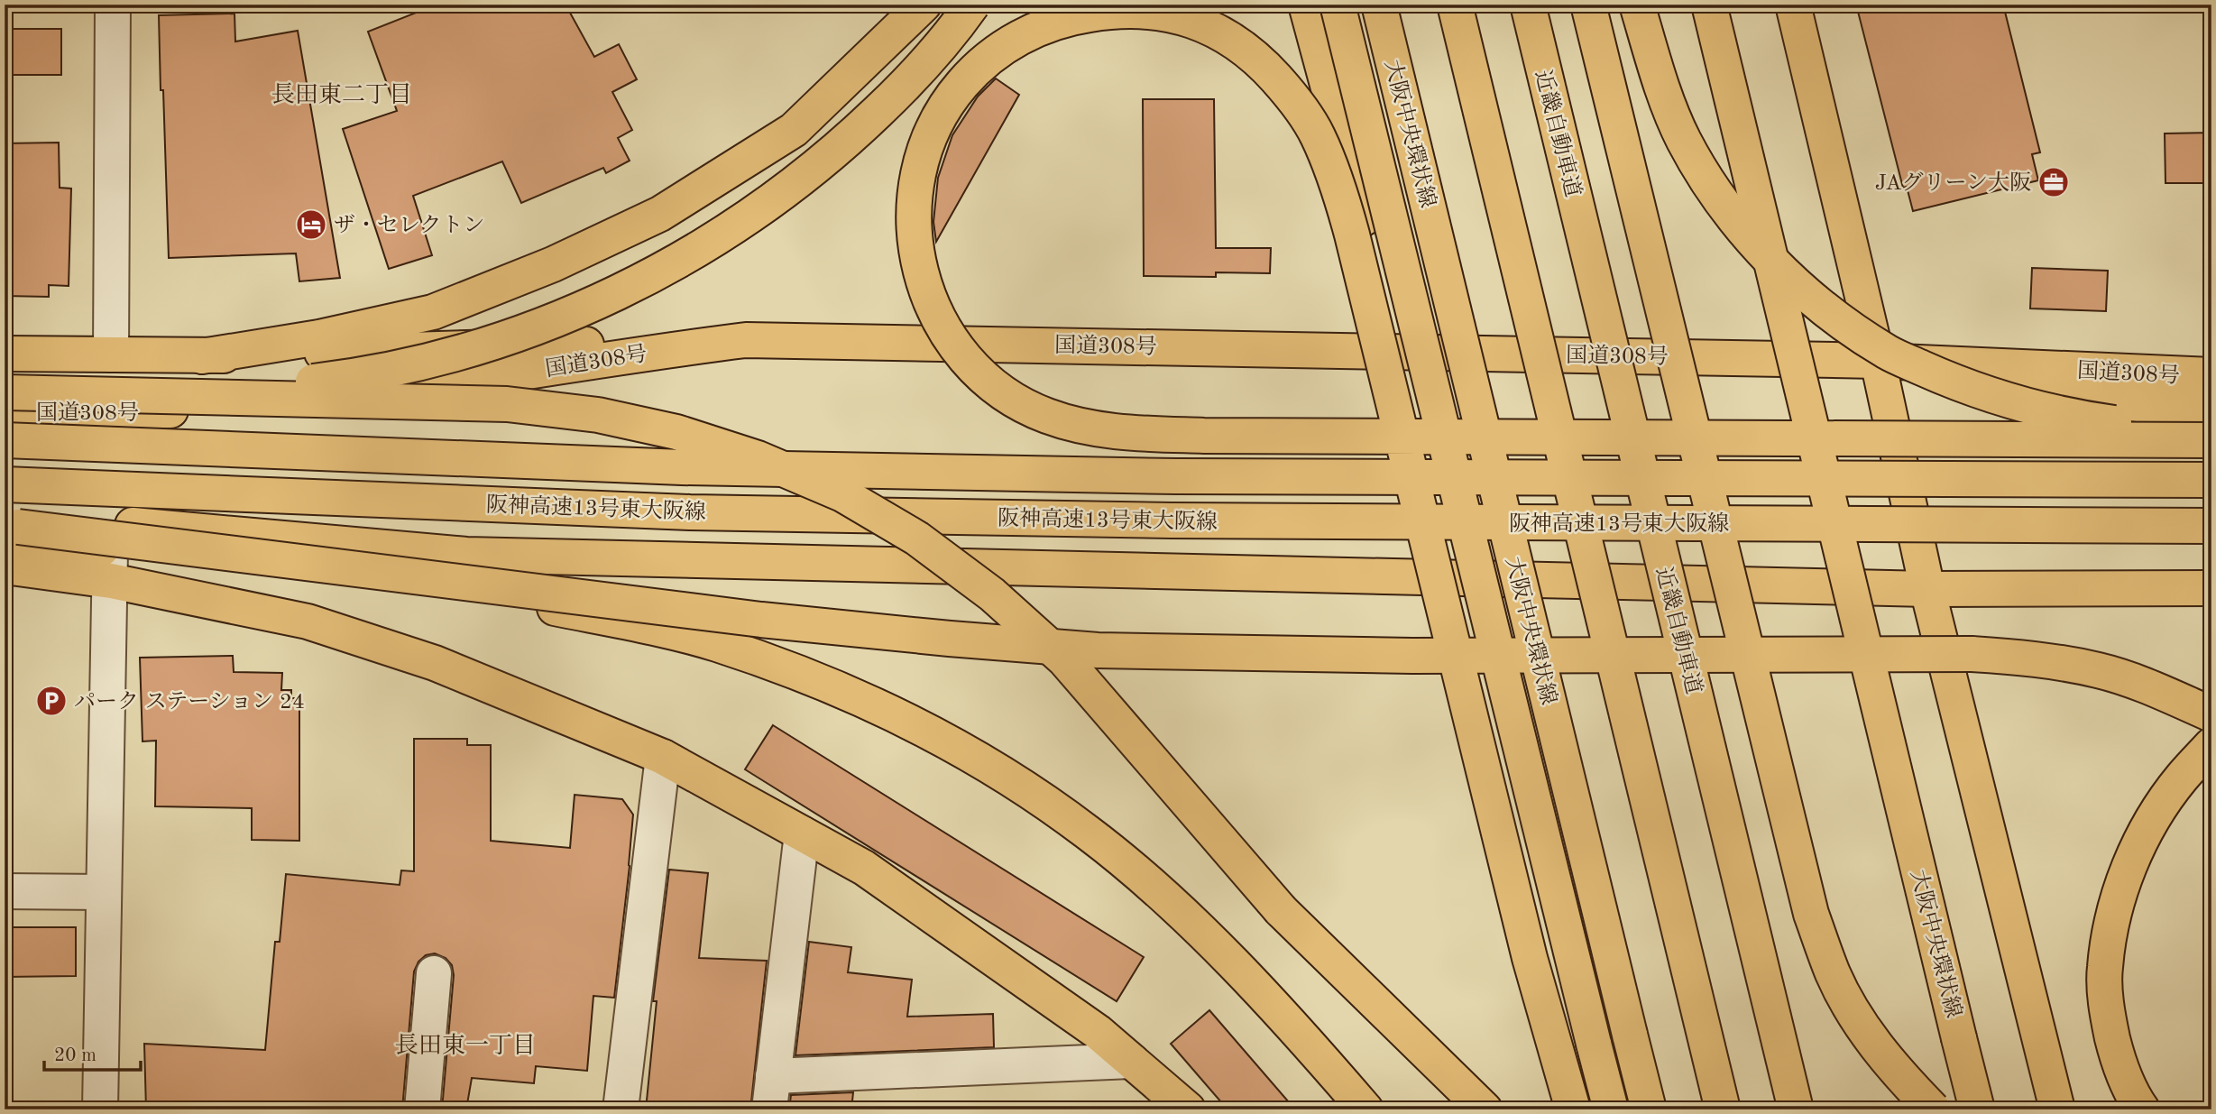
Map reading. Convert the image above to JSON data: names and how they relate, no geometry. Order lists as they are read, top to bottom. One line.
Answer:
{"streets":{"main road":["大阪中央環状線","近畿自動車道","国道308号","阪神高速13号東大阪線"]},"districts":["長田東二丁目","長田東一丁目"],"places":{"office":["JAグリーン大阪"],"hotel":["ザ・セレクトン"],"parking":["パーク ステーション 24"]},"scale_bar":"20 m"}
